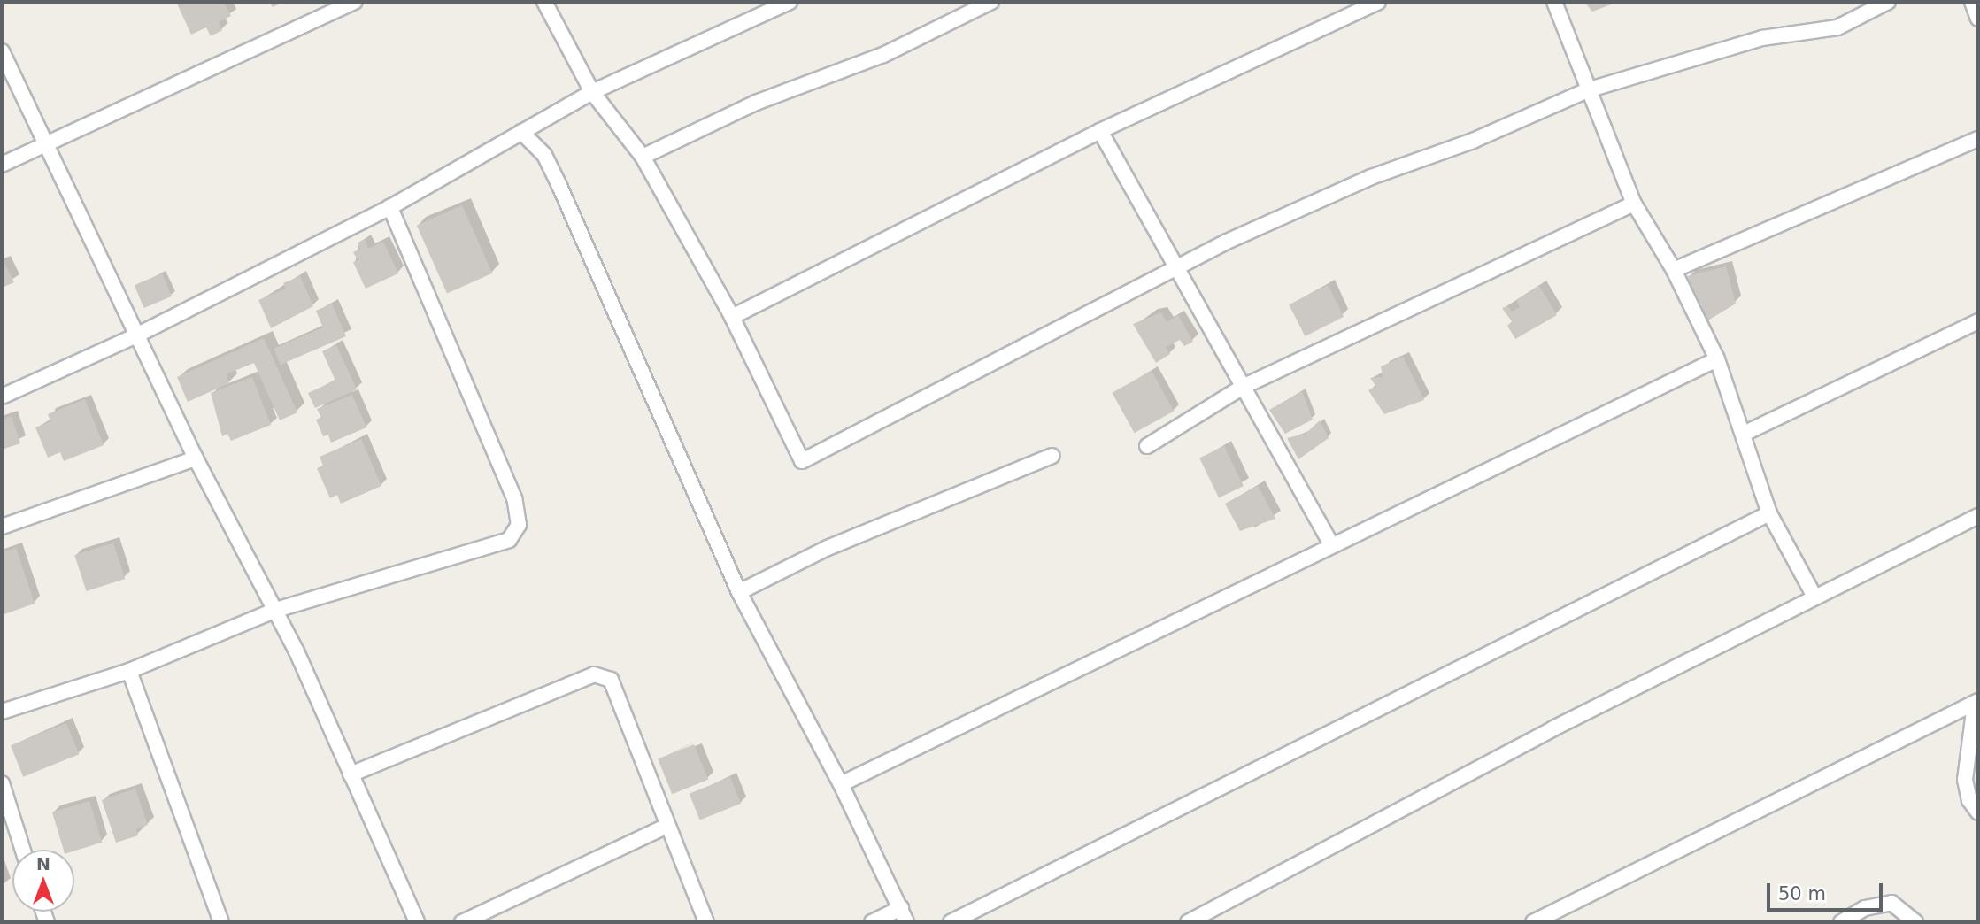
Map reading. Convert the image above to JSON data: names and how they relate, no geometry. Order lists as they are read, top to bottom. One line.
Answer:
{"scale_bar":"50 m","north":"top"}
